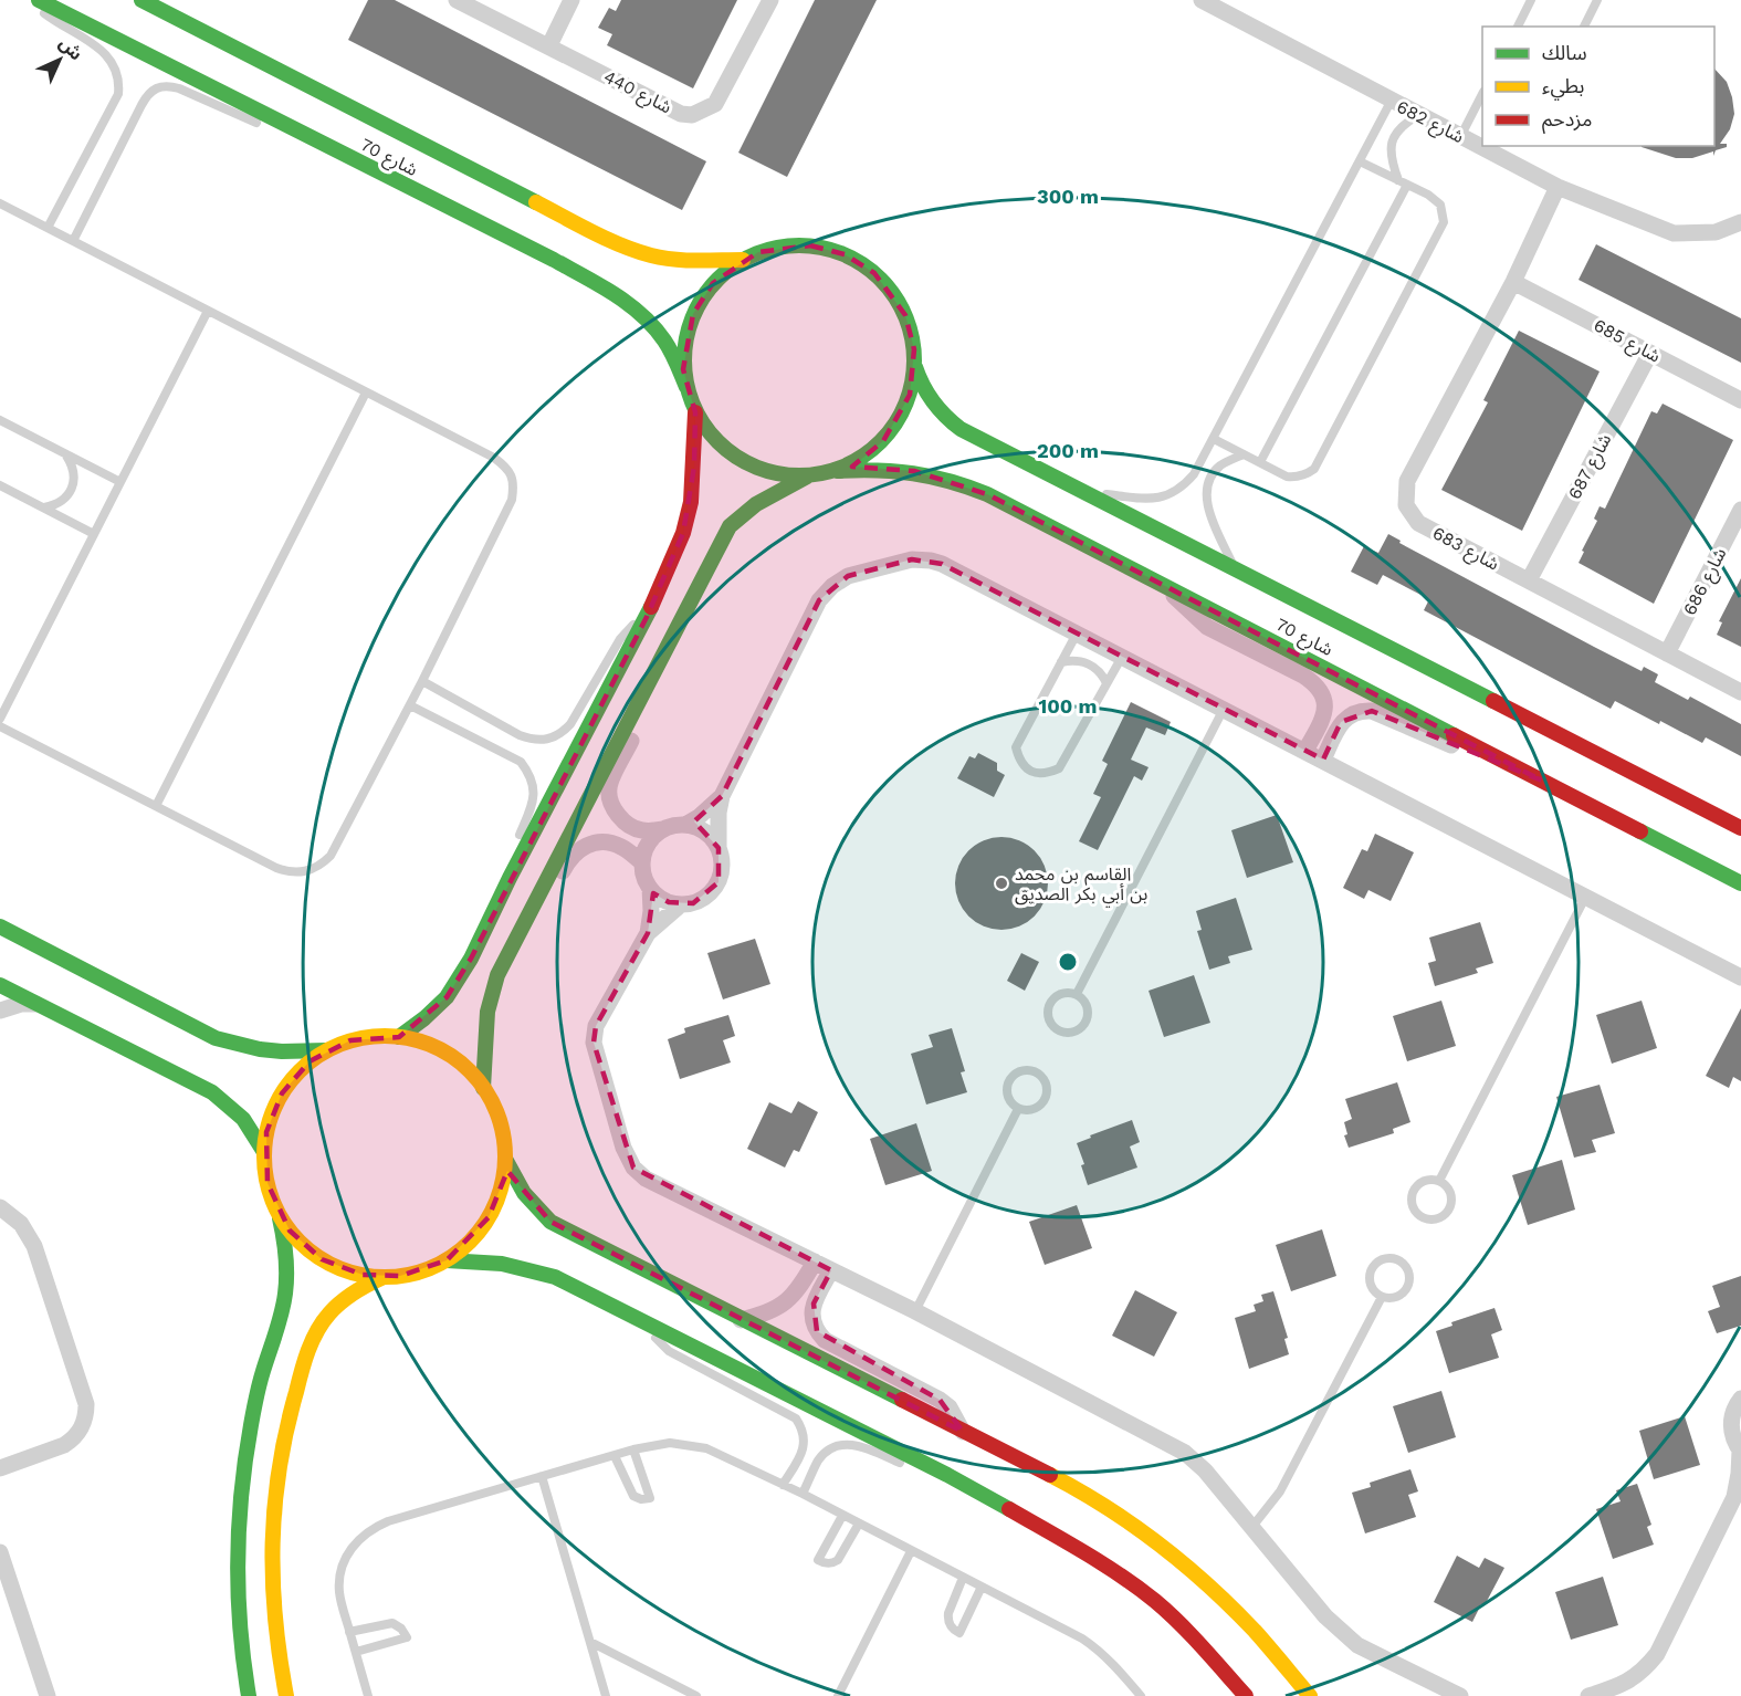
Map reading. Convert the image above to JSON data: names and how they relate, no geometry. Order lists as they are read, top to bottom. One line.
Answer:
{"streets":{"main road":["شارع 70"],"street":["شارع 440","شارع 682","شارع 685","شارع 687","شارع 683","شارع 686"]},"crossings":[["شارع 682","شارع 683"],["شارع 685","شارع 687"],["شارع 685","شارع 683"],["شارع 687","شارع 683"],["شارع 683","شارع 686"]],"places":["القاسم بن محمد بن أبي بكر الصديق"],"legend":["سالك","بطيء","مزدحم"],"north":"top right","rings":["300 m","200 m","100 m"]}
